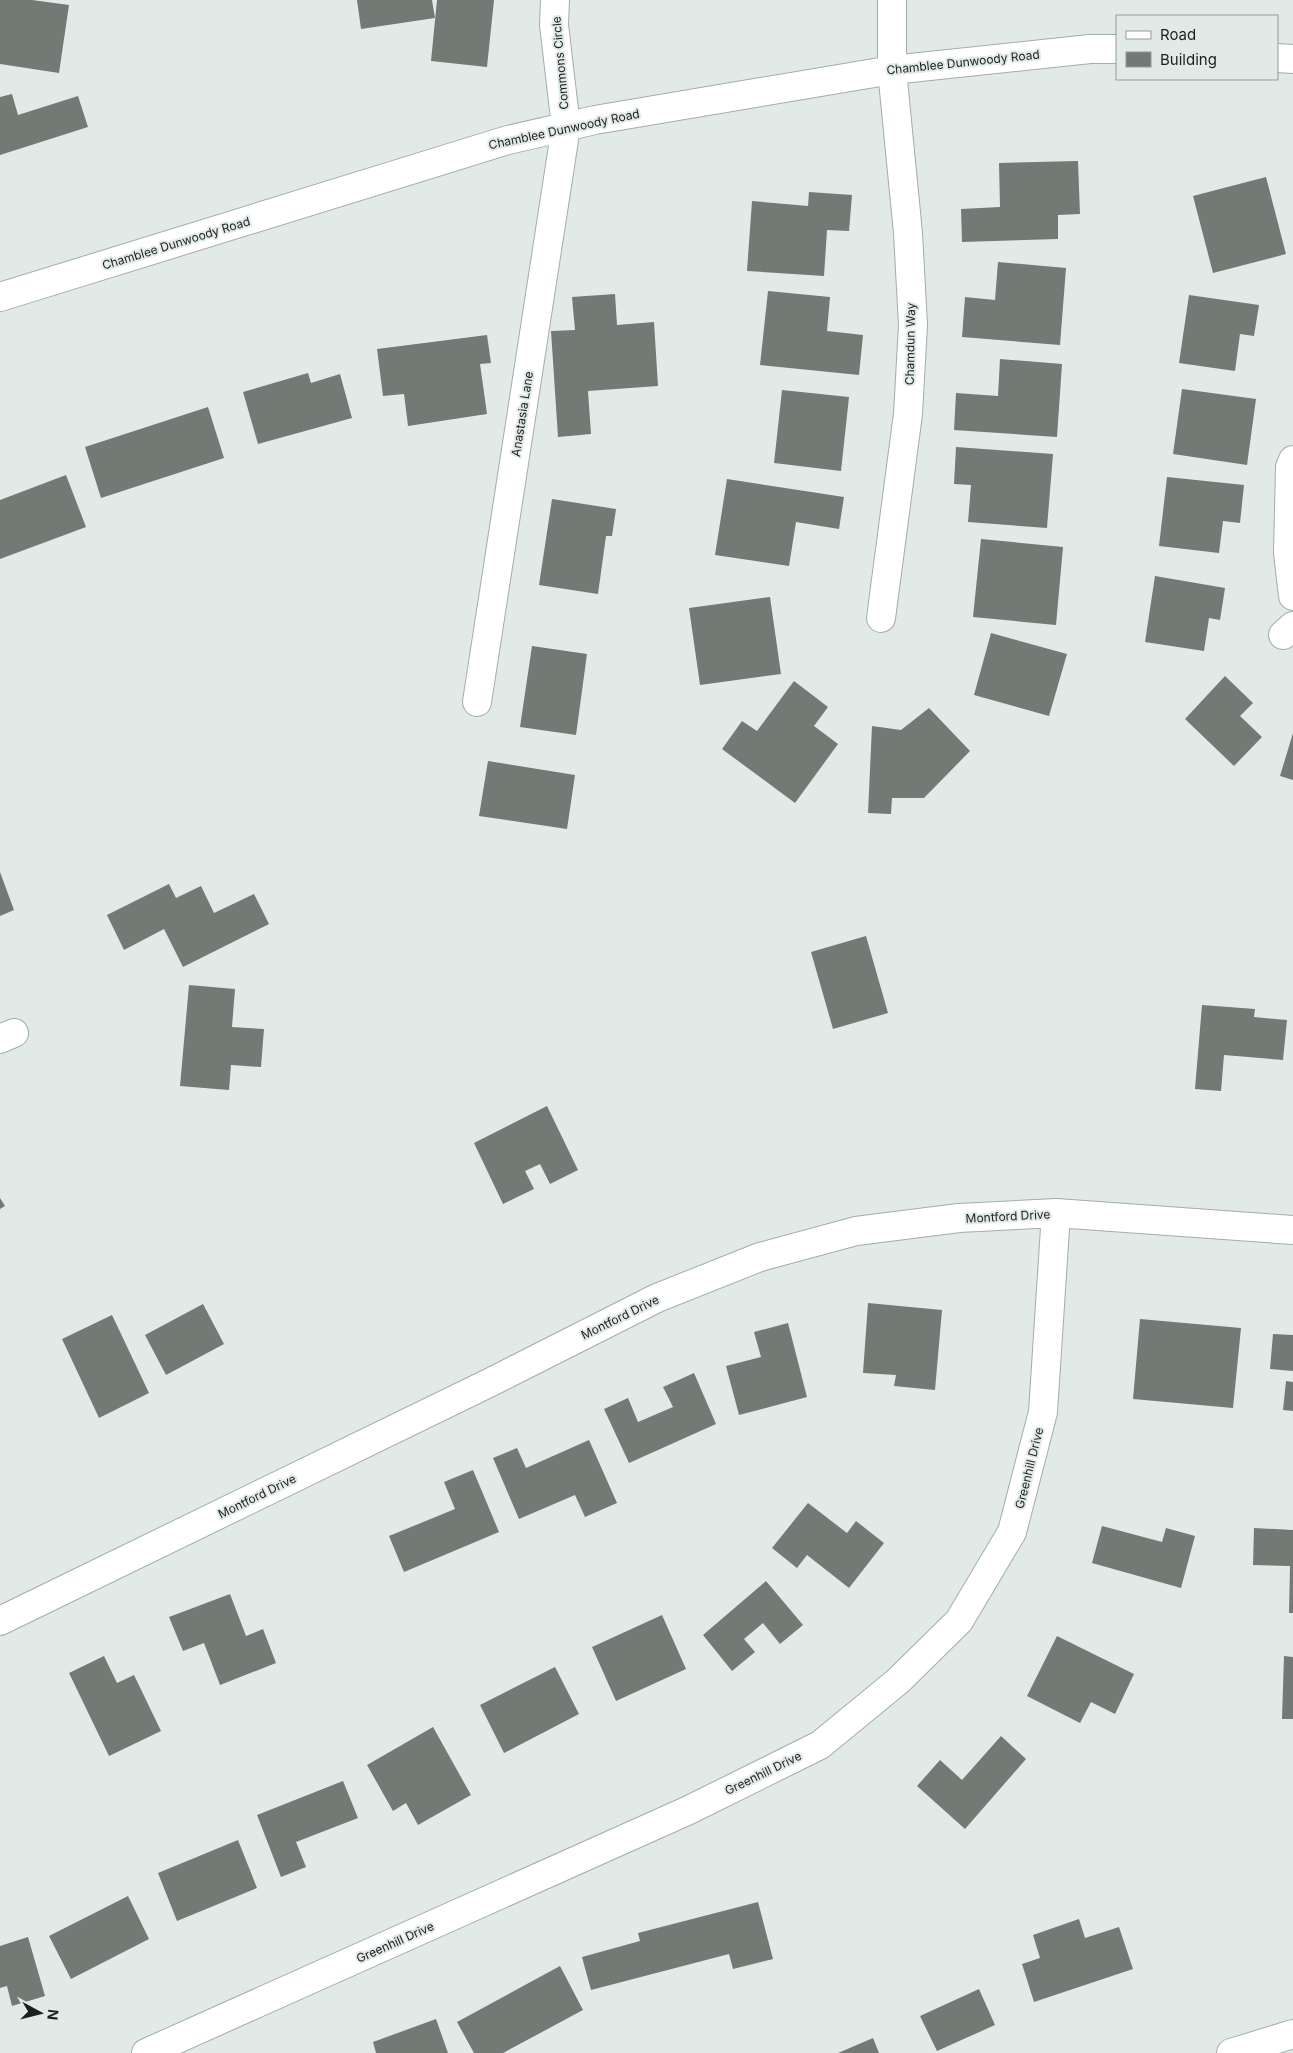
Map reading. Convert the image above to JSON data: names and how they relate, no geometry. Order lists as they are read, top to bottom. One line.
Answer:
{"streets":{"street":["Chamblee Dunwoody Road","Commons Circle","Chamdun Way","Anastasia Lane","Montford Drive","Greenhill Drive"]},"crossings":[["Chamblee Dunwoody Road","Commons Circle"],["Chamblee Dunwoody Road","Chamdun Way"],["Chamblee Dunwoody Road","Anastasia Lane"],["Commons Circle","Anastasia Lane"],["Montford Drive","Greenhill Drive"]],"legend":["Road","Building"],"north":"right"}
